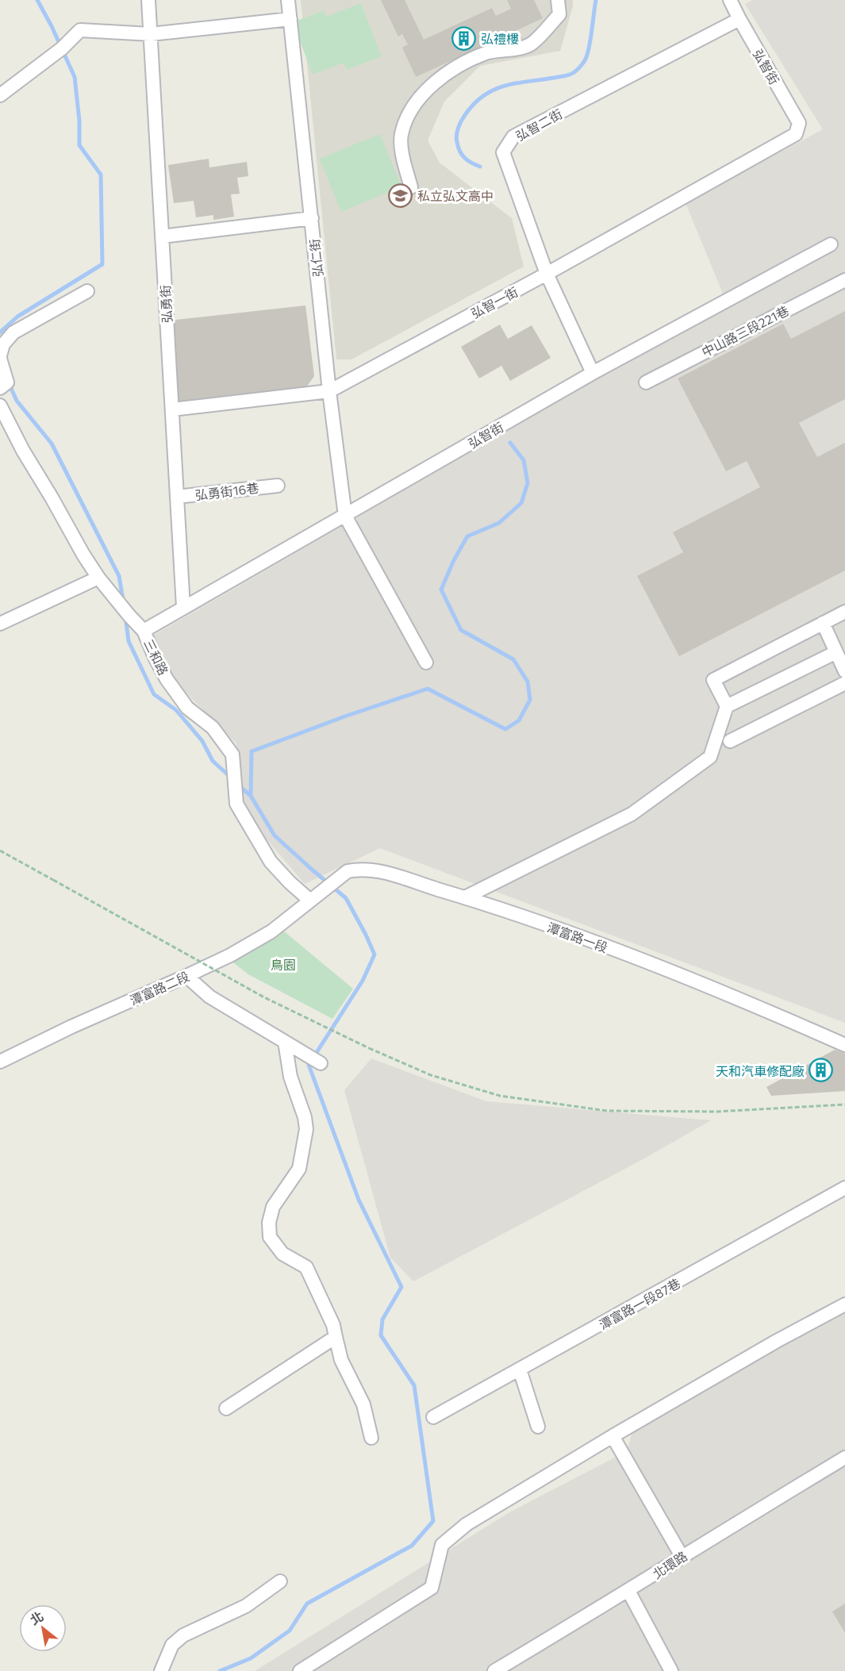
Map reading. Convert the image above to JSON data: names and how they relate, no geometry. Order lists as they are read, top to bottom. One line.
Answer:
{"streets":{"street":["弘智街","弘智二街","弘仁街","弘智一街","弘勇街","中山路三段221巷","弘勇街16巷","三和路","潭富路一段","潭富路二段","潭富路一段87巷","北環路"]},"crossings":[["弘智街","弘智二街"],["弘智街","弘仁街"],["弘智街","弘智一街"],["弘智街","弘勇街"],["弘智街","三和路"],["弘智二街","弘智一街"],["弘仁街","弘智一街"],["弘智一街","弘勇街"],["弘勇街","弘勇街16巷"],["三和路","潭富路一段"],["三和路","潭富路二段"],["潭富路一段","潭富路二段"]],"parks":["鳥園"],"places":{"building":["弘禮樓","天和汽車修配廠"],"school or university":["私立弘文高中"]},"north":"top left"}
